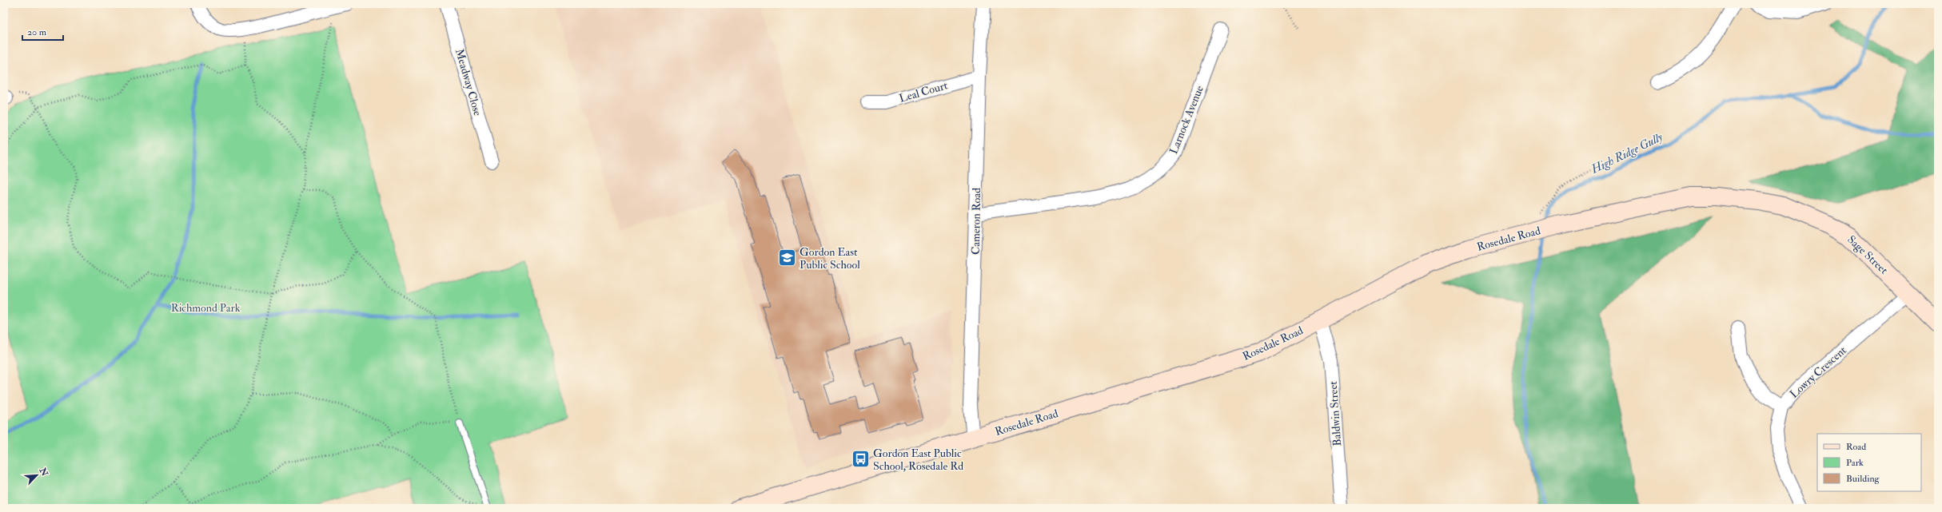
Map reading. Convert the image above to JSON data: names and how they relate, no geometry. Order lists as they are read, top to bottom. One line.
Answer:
{"streets":{"street":["Meadway Close","Leal Court","Larnock Avenue","Cameron Road","Rosedale Road","Sage Street","Lowry Crescent","Baldwin Street"]},"crossings":[["Leal Court","Cameron Road"],["Larnock Avenue","Cameron Road"],["Cameron Road","Rosedale Road"],["Rosedale Road","Sage Street"],["Rosedale Road","Baldwin Street"],["Sage Street","Lowry Crescent"]],"water":["High Ridge Gully"],"parks":["Richmond Park"],"places":{"school or university":["Gordon East Public School"],"bus stop":["Gordon East Public School, Rosedale Rd"]},"legend":["Road","Park","Building"],"scale_bar":"20 m","north":"top right"}
